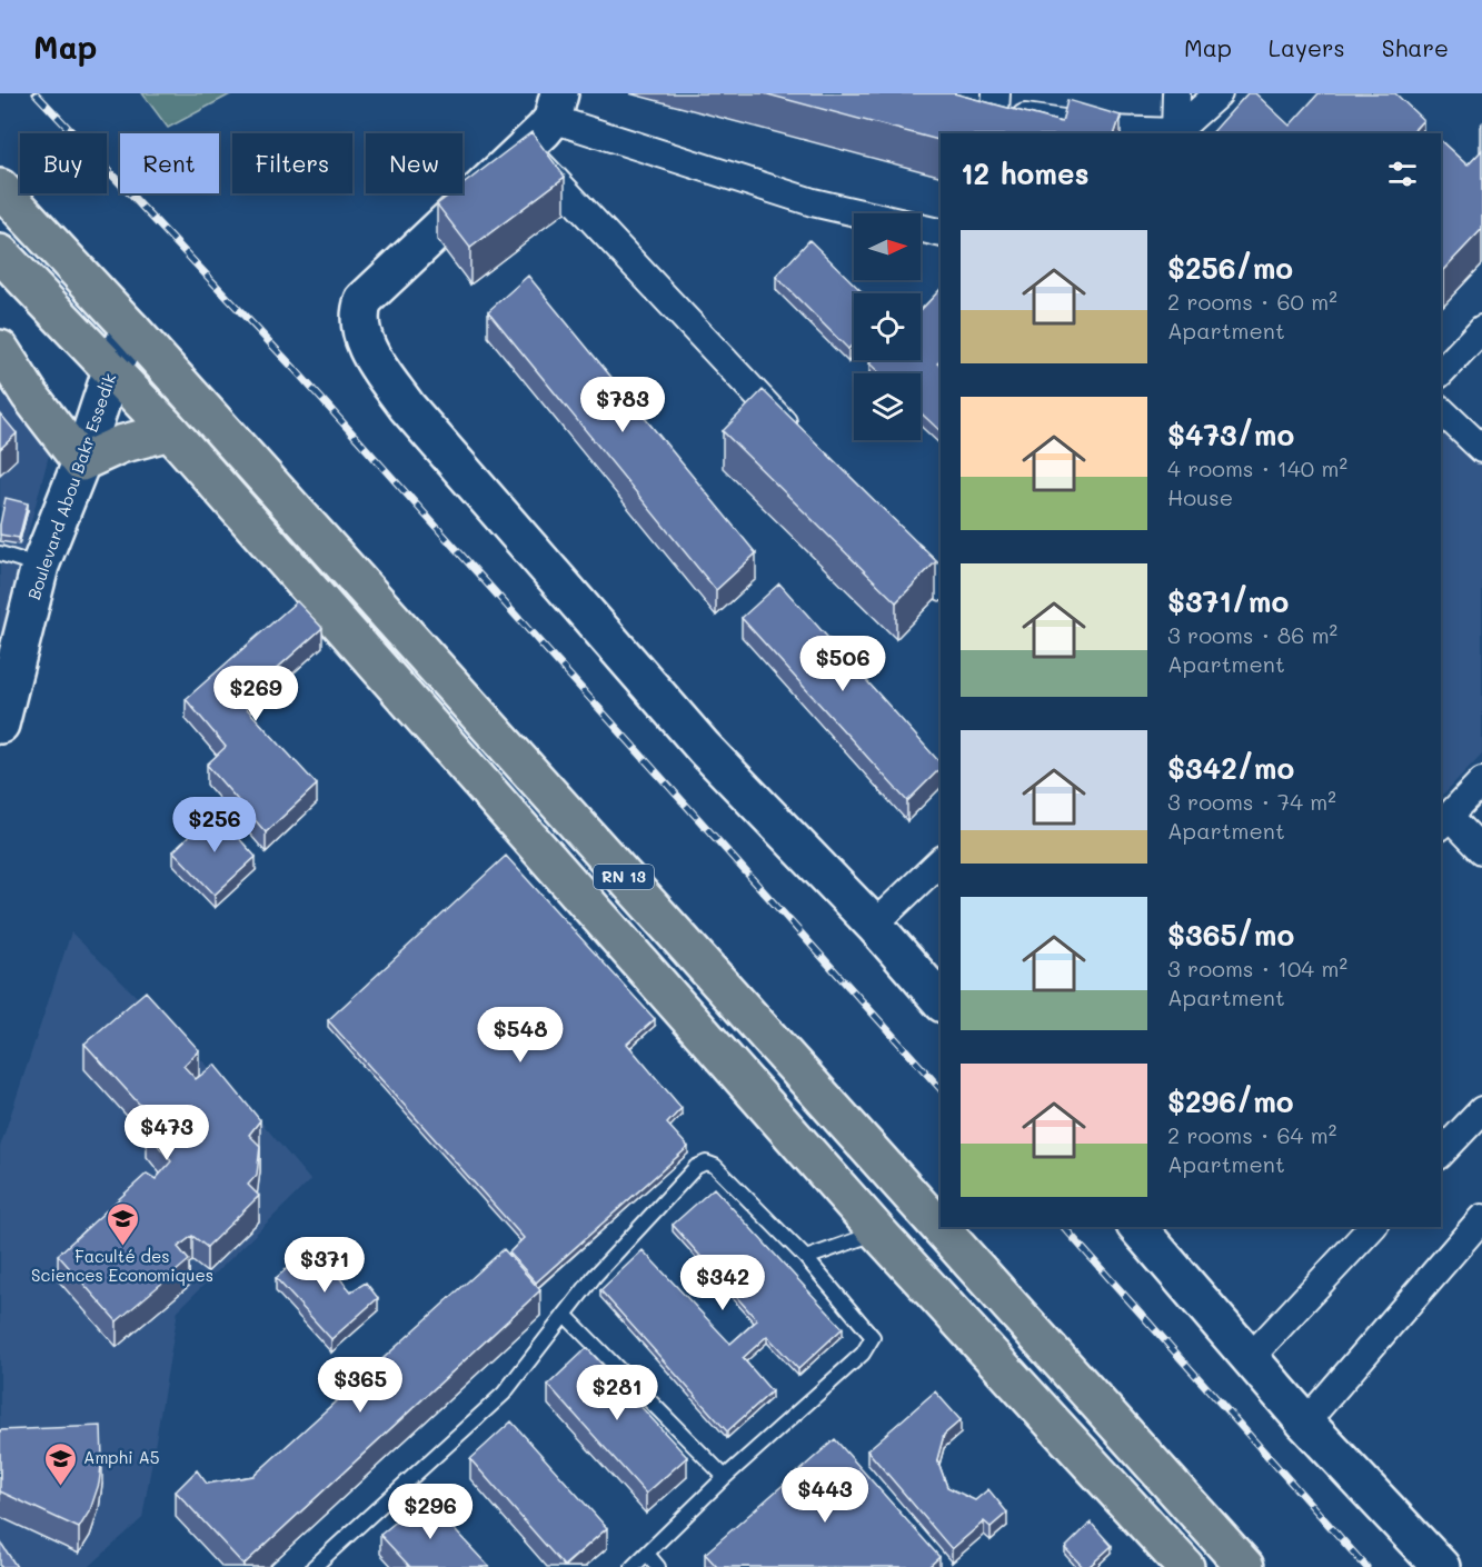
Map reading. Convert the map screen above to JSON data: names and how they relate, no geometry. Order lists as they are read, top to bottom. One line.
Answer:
{"streets":{"main road":["RN 13"],"street":["Boulevard Abou Bakr Essedik"]},"crossings":[["Boulevard Abou Bakr Essedik","RN 13"]],"places":{"school or university":["Faculté des Sciences Economiques","Amphi A5"]},"north":"right","page":{"header":"Map","nav":["Map","Layers","Share"],"chip":["Buy","Rent","Filters","New"],"heading":"12 homes","list":[{"name":"$256/mo","note":"2 rooms · 60 m² · Apartment"},{"name":"$473/mo","note":"4 rooms · 140 m² · House"},{"name":"$371/mo","note":"3 rooms · 86 m² · Apartment"},{"name":"$342/mo","note":"3 rooms · 74 m² · Apartment"},{"name":"$365/mo","note":"3 rooms · 104 m² · Apartment"},{"name":"$296/mo","note":"2 rooms · 64 m² · Apartment"}],"price":["$783","$506","$269","$256","$548","$473","$371","$342","$365","$281","$443","$296"]}}
